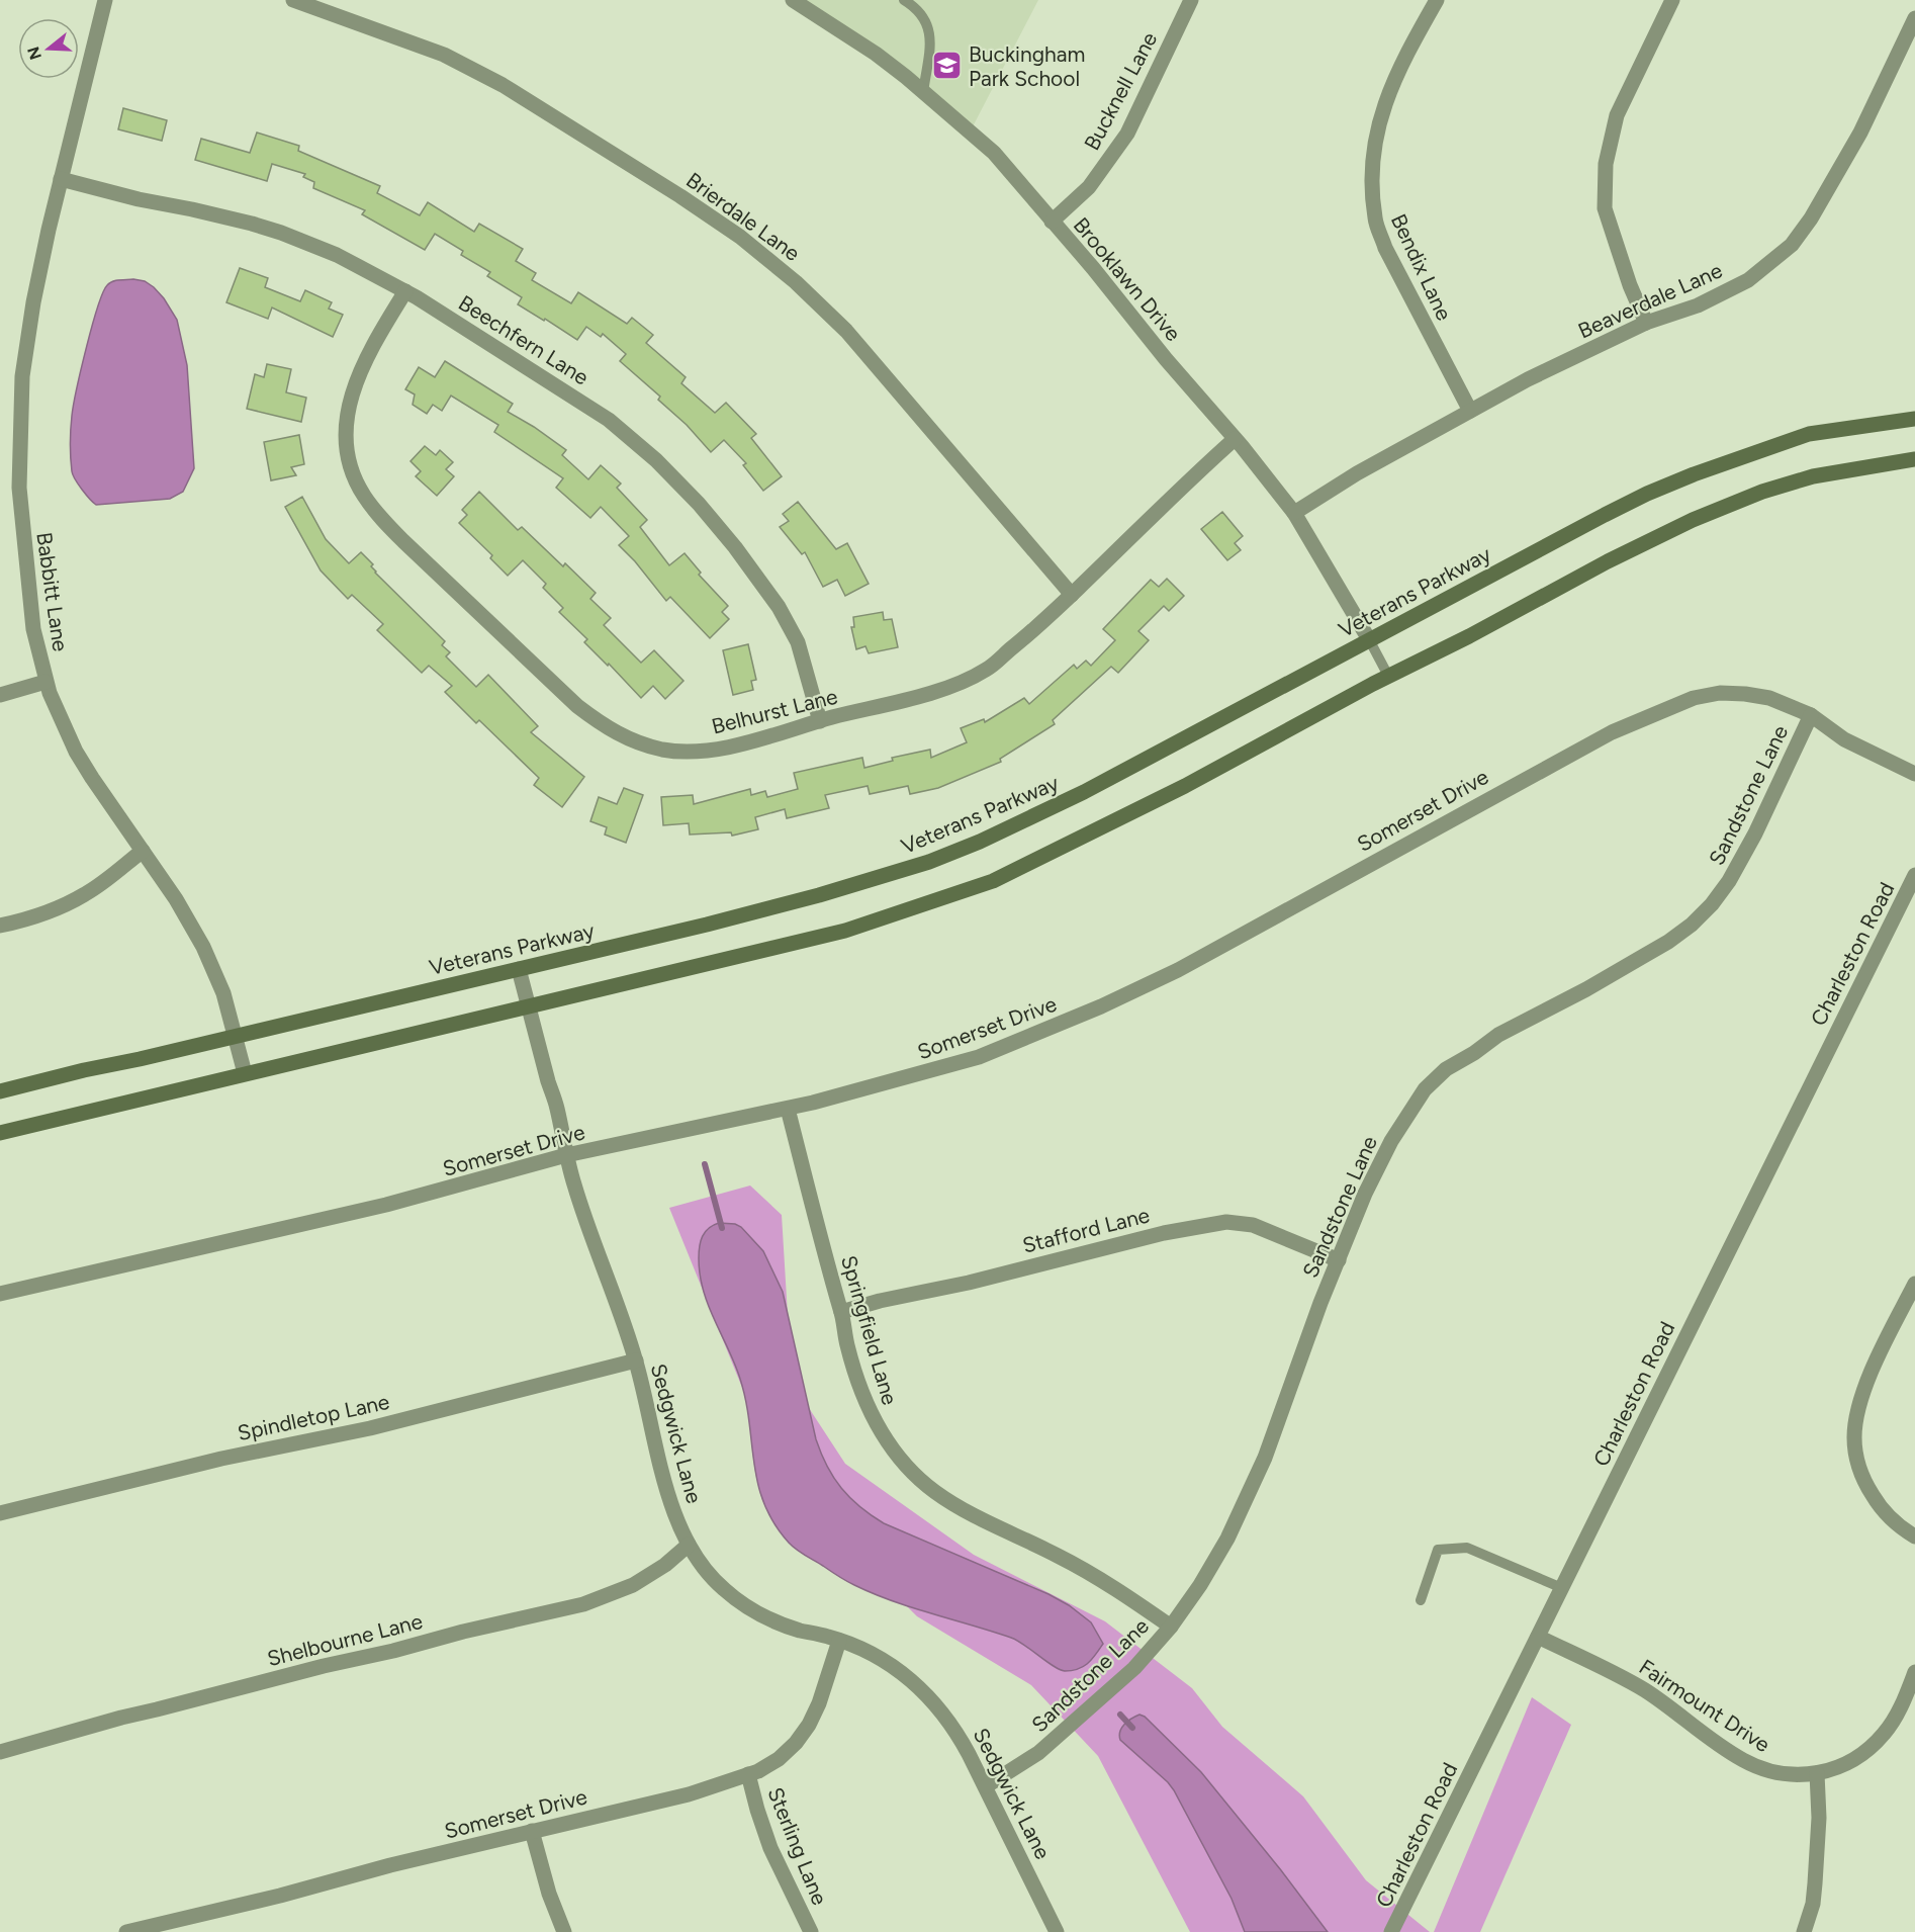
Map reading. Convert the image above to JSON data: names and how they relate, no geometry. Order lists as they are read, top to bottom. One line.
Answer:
{"streets":{"main road":["Veterans Parkway"],"street":["Bucknell Lane","Brierdale Lane","Bendix Lane","Brooklawn Drive","Beaverdale Lane","Beechfern Lane","Babbitt Lane","Belhurst Lane","Sandstone Lane","Somerset Drive","Charleston Road","Stafford Lane","Springfield Lane","Spindletop Lane","Sedgwick Lane","Shelbourne Lane","Fairmount Drive","Sterling Lane"]},"crossings":[["Bucknell Lane","Brooklawn Drive"],["Brierdale Lane","Belhurst Lane"],["Bendix Lane","Beaverdale Lane"],["Brooklawn Drive","Beaverdale Lane"],["Brooklawn Drive","Veterans Parkway"],["Brooklawn Drive","Belhurst Lane"],["Beechfern Lane","Babbitt Lane"],["Beechfern Lane","Belhurst Lane"],["Babbitt Lane","Veterans Parkway"],["Veterans Parkway","Sedgwick Lane"],["Sandstone Lane","Somerset Drive"],["Sandstone Lane","Stafford Lane"],["Sandstone Lane","Springfield Lane"],["Sandstone Lane","Sedgwick Lane"],["Somerset Drive","Springfield Lane"],["Somerset Drive","Sedgwick Lane"],["Somerset Drive","Sterling Lane"],["Charleston Road","Fairmount Drive"],["Stafford Lane","Springfield Lane"],["Spindletop Lane","Sedgwick Lane"],["Sedgwick Lane","Shelbourne Lane"]],"places":{"school or university":["Buckingham Park School"]},"north":"left"}
